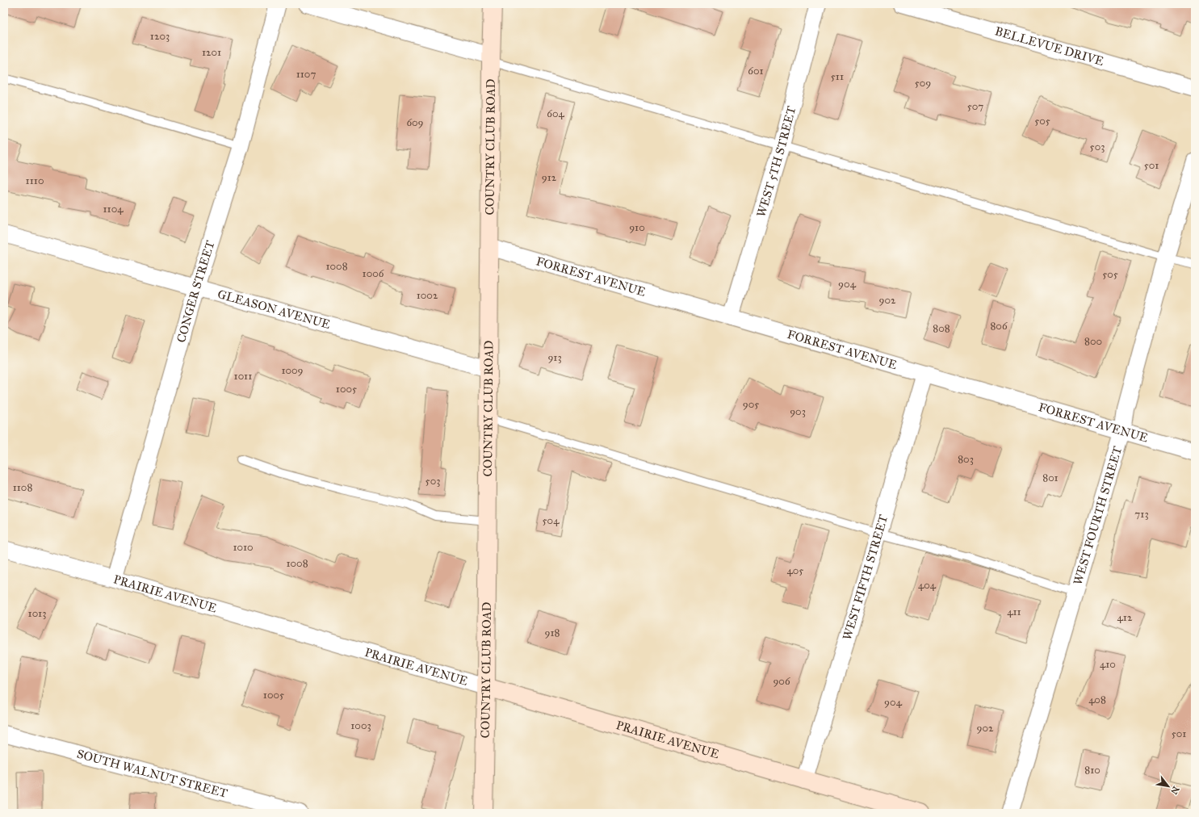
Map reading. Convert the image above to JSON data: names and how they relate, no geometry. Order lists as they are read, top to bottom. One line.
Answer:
{"streets":{"main road":["COUNTRY CLUB ROAD","PRAIRIE AVENUE"],"street":["BELLEVUE DRIVE","WEST 5TH STREET","FORREST AVENUE","CONGER STREET","GLEASON AVENUE","WEST FOURTH STREET","WEST FIFTH STREET","SOUTH WALNUT STREET"]},"crossings":[["COUNTRY CLUB ROAD","FORREST AVENUE"],["COUNTRY CLUB ROAD","GLEASON AVENUE"],["COUNTRY CLUB ROAD","PRAIRIE AVENUE"],["WEST 5TH STREET","FORREST AVENUE"],["FORREST AVENUE","WEST FOURTH STREET"],["FORREST AVENUE","WEST FIFTH STREET"],["CONGER STREET","GLEASON AVENUE"],["CONGER STREET","PRAIRIE AVENUE"],["WEST FIFTH STREET","PRAIRIE AVENUE"]],"house_numbers":["1203","1201","601","1107","511","509","507","604","505","609","503","501","912","1110","1104","910","1008","1006","505","904","1002","902","806","808","800","913","1009","1011","1005","905","903","803","801","503","1108","713","504","1010","1008","405","404","411","1013","412","918","410","906","1005","408","904","1003","902","501","810"],"north":"bottom right"}
